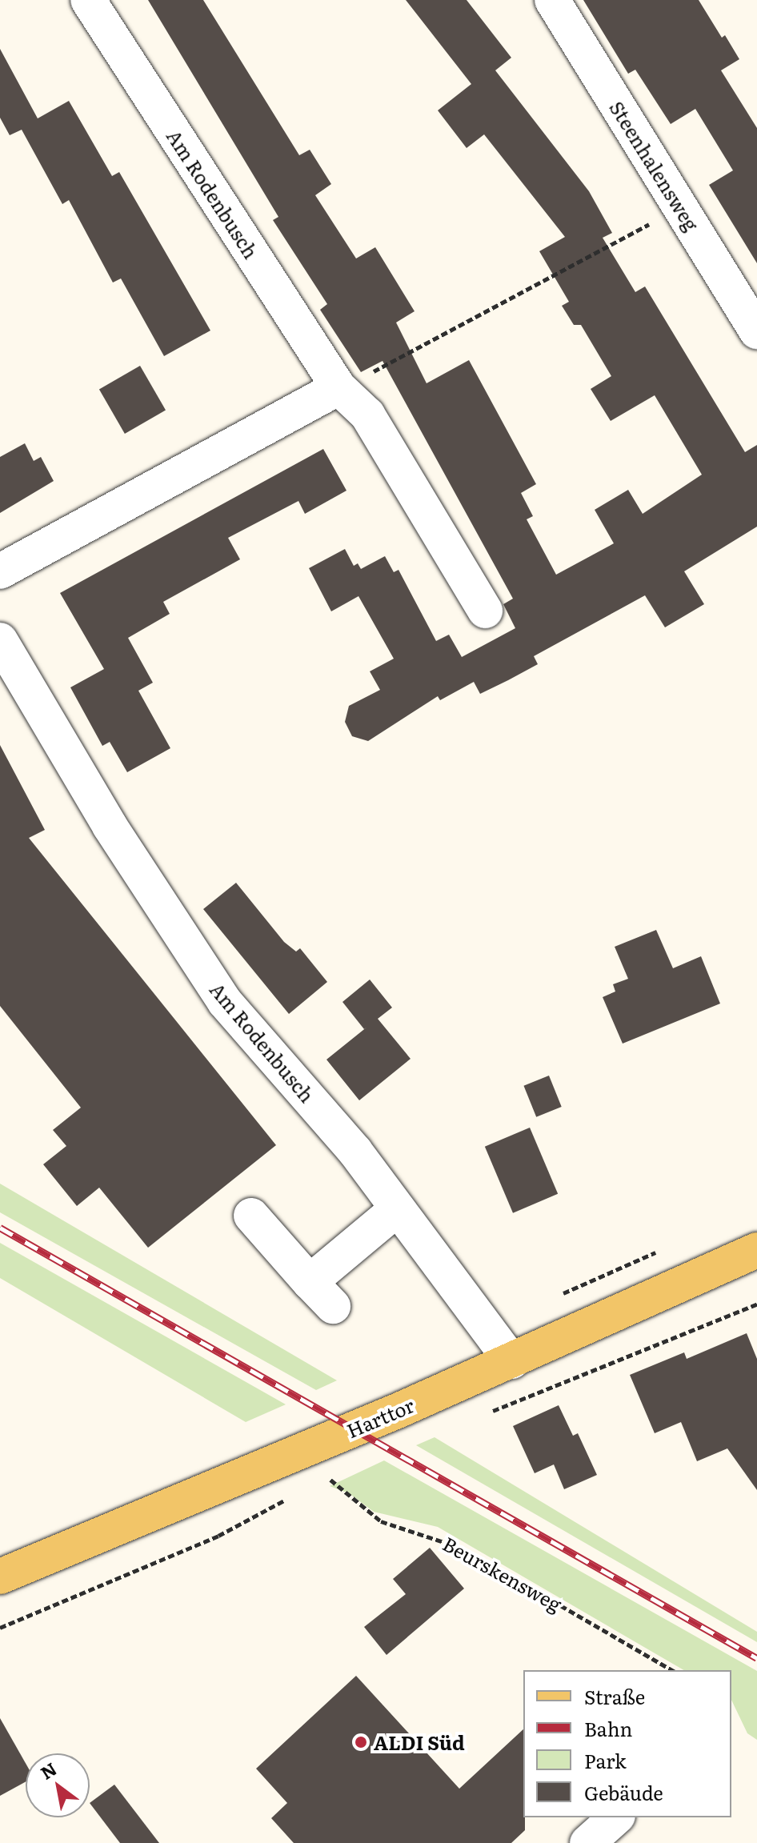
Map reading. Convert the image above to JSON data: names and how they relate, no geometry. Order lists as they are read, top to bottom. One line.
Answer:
{"streets":{"main road":["Harttor"],"street":["Steenhalensweg","Am Rodenbusch"],"path":["Beurskensweg"]},"crossings":[["Am Rodenbusch","Harttor"]],"places":["ALDI Süd"],"legend":["Straße","Bahn","Park","Gebäude"],"north":"top left"}
